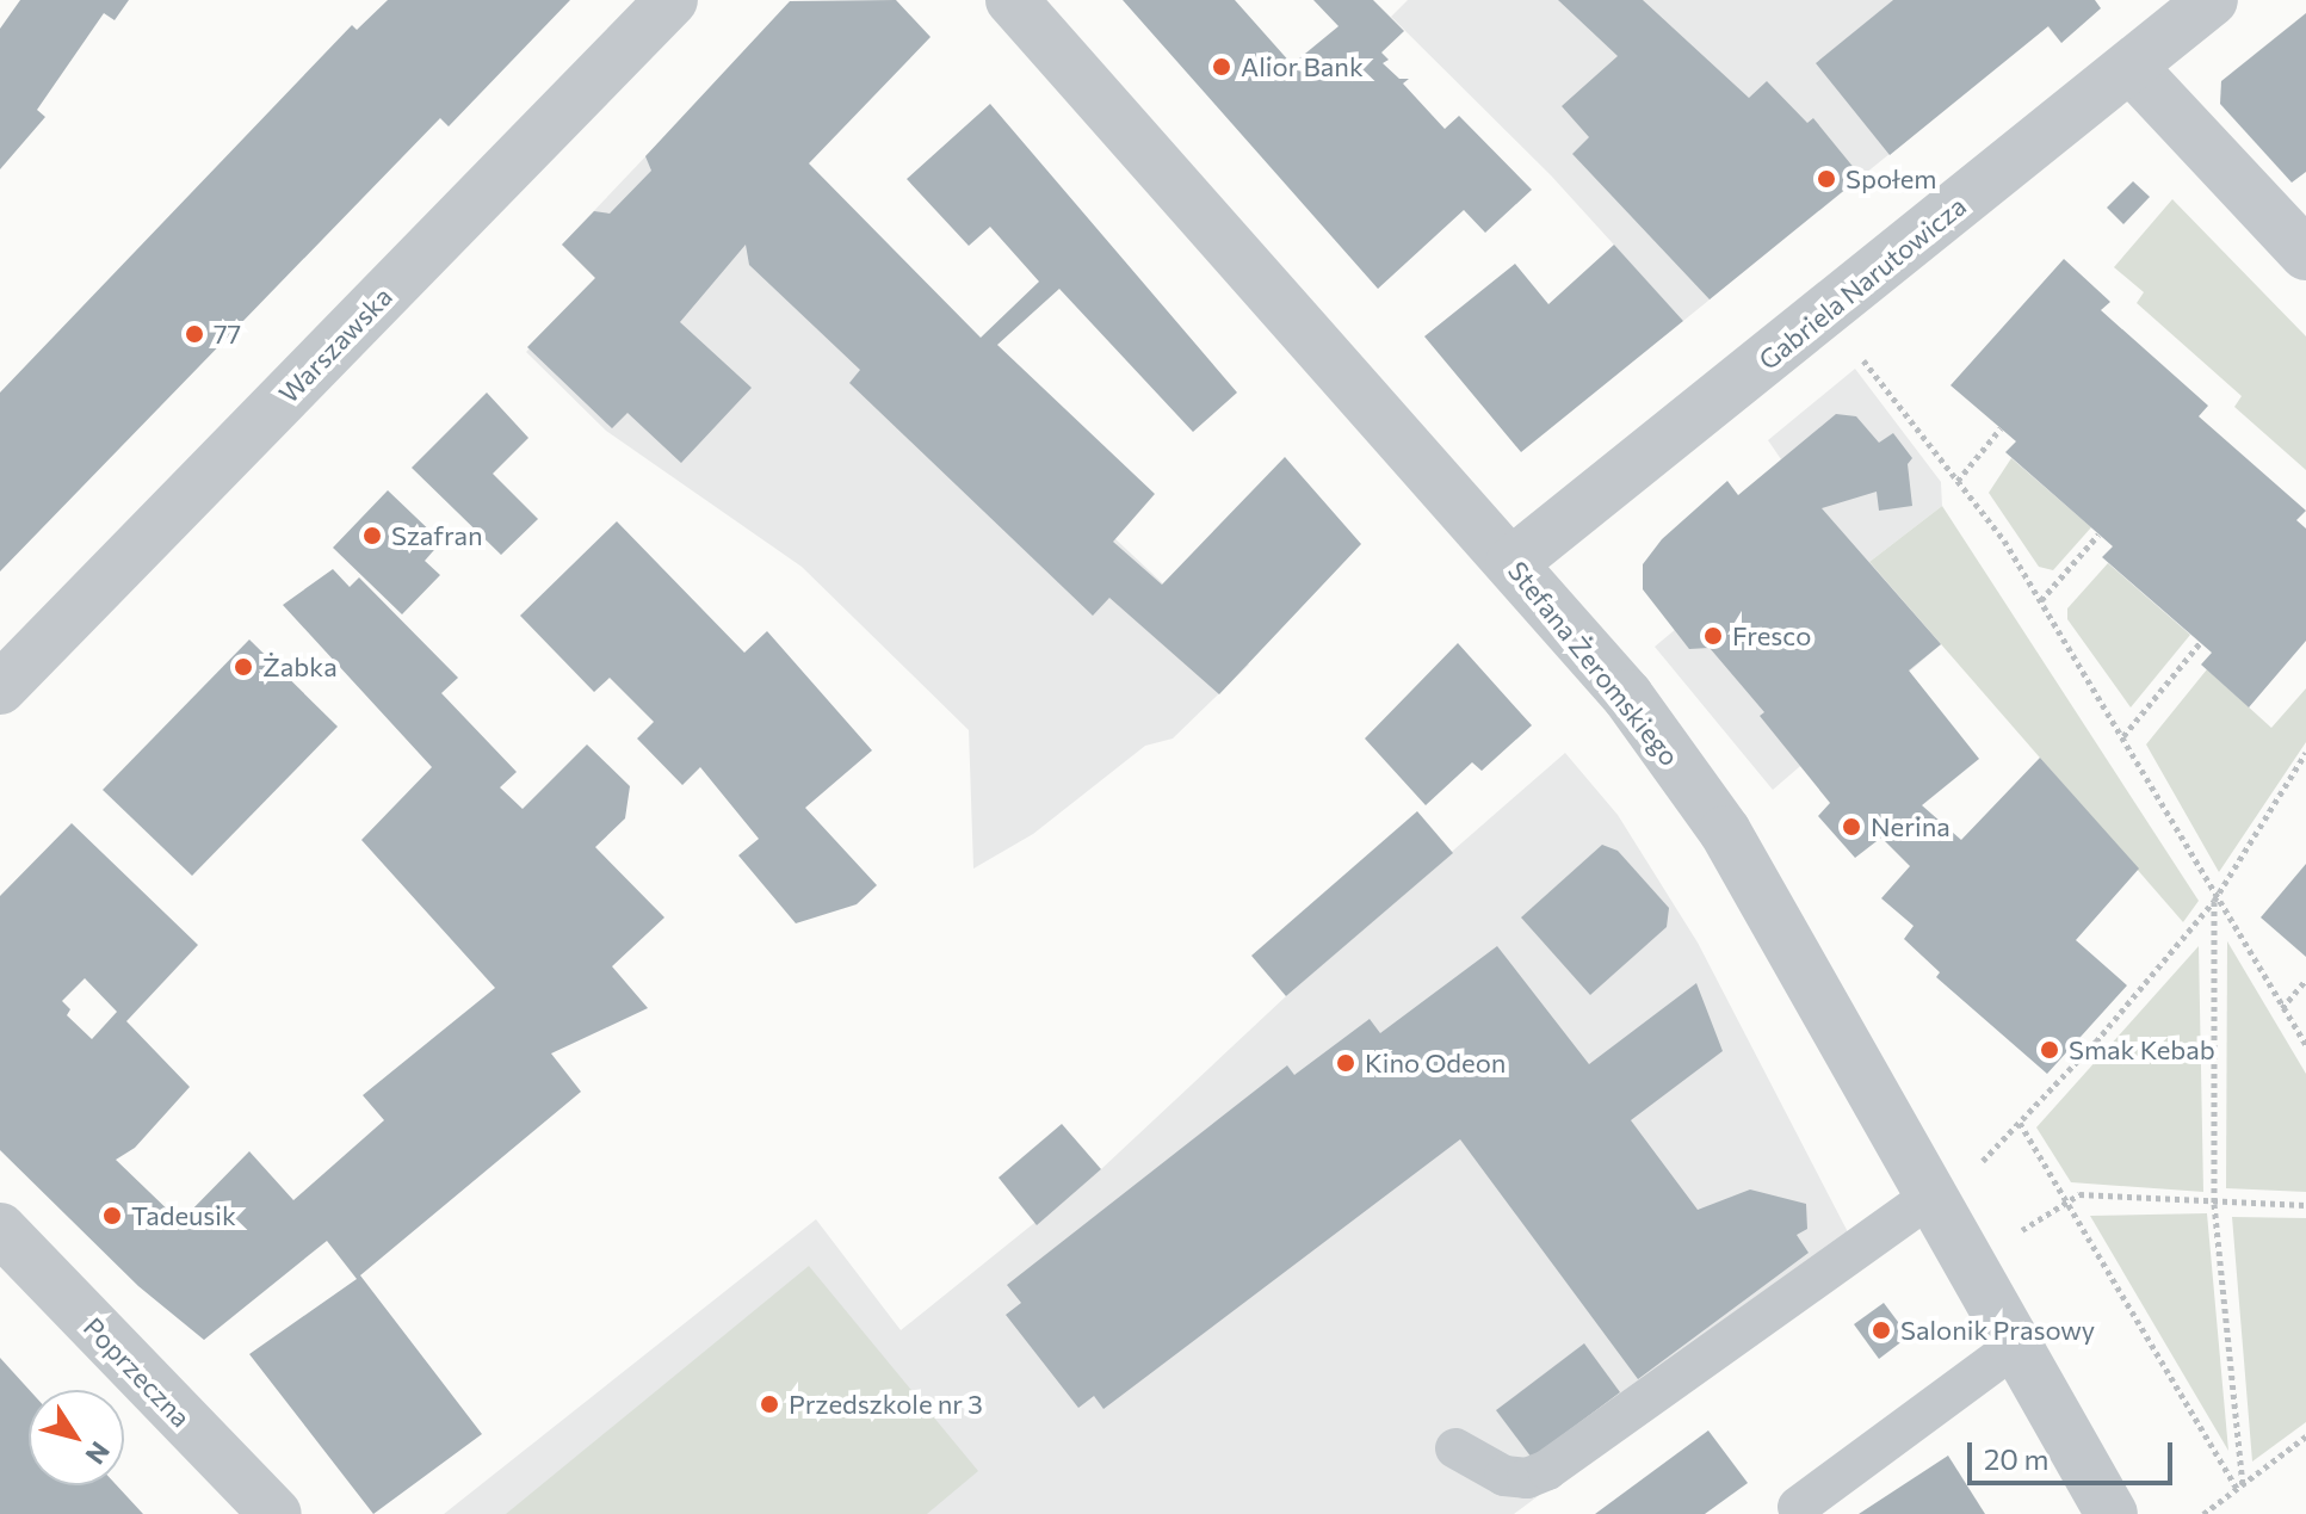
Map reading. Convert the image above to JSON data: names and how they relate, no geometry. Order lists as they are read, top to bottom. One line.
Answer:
{"streets":{"street":["Gabriela Narutowicza","Warszawska","Stefana Żeromskiego","Poprzeczna"]},"crossings":[["Gabriela Narutowicza","Stefana Żeromskiego"]],"places":["Alior Bank","Społem","77","Szafran","Fresco","Żabka","Nerina","Smak Kebab","Kino Odeon","Tadeusik","Salonik Prasowy","Przedszkole nr 3"],"scale_bar":"20 m","north":"bottom right"}
